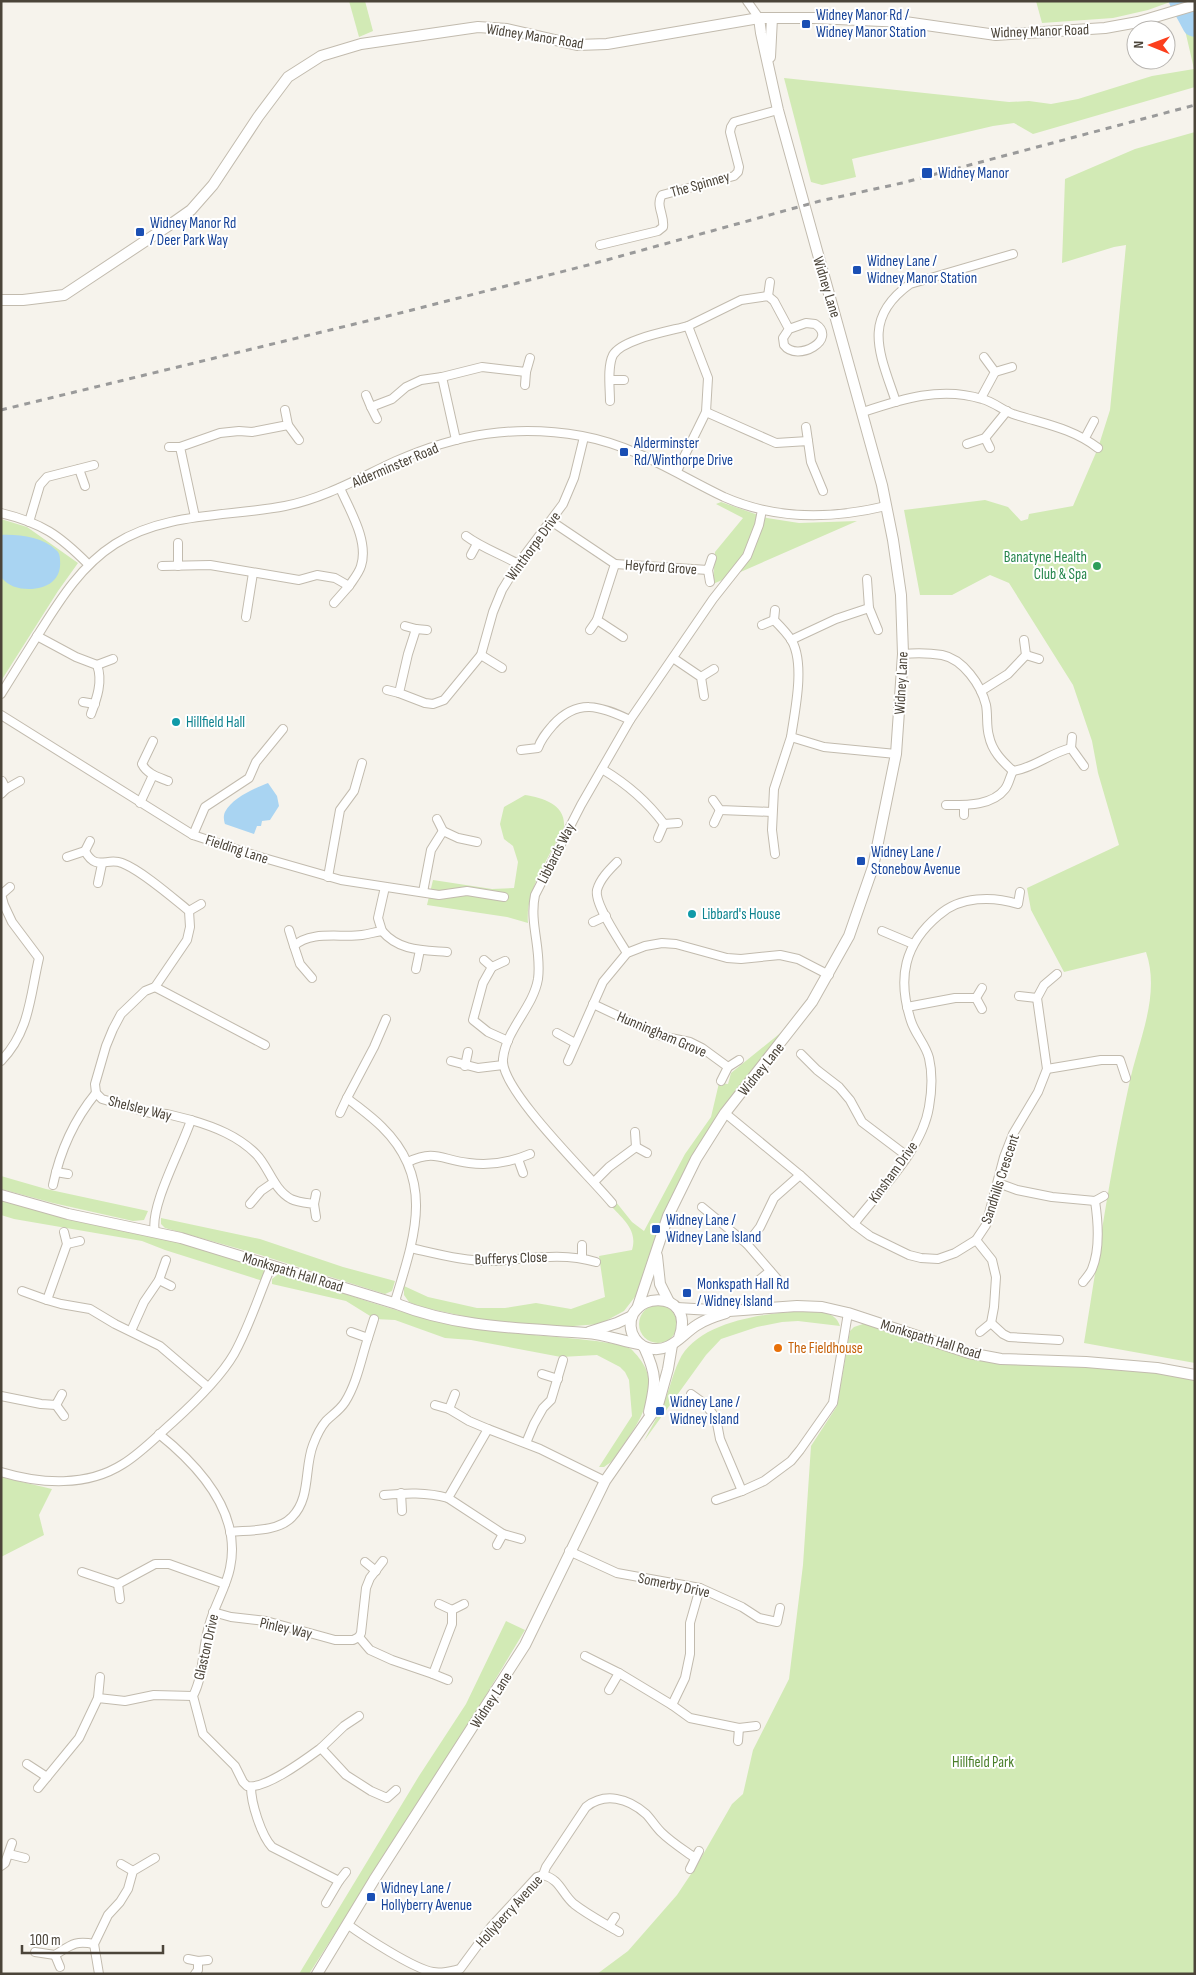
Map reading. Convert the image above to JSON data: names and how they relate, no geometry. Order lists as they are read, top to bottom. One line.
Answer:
{"streets":{"street":["Widney Manor Road","The Spinney","Widney Lane","Alderminster Road","Winthorpe Drive","Heyford Grove","Fielding Lane","Libbards Way","Hunningham Grove","Shelsley Way","Kinsham Drive","Sandhills Crescent","Bufferys Close","Monkspath Hall Road","Somerby Drive","Pinley Way","Glaston Drive","Hollyberry Avenue"]},"crossings":[["Widney Manor Road","Widney Lane"],["The Spinney","Widney Lane"],["Widney Lane","Alderminster Road"],["Widney Lane","Sandhills Crescent"],["Widney Lane","Monkspath Hall Road"],["Widney Lane","Somerby Drive"],["Widney Lane","Hollyberry Avenue"],["Alderminster Road","Winthorpe Drive"],["Alderminster Road","Libbards Way"],["Winthorpe Drive","Heyford Grove"],["Shelsley Way","Monkspath Hall Road"],["Kinsham Drive","Sandhills Crescent"],["Pinley Way","Glaston Drive"]],"parks":["Hillfield Park"],"places":{"transit":["Widney Manor Rd / Widney Manor Station","Widney Manor","Widney Manor Rd / Deer Park Way","Widney Lane / Widney Manor Station","Alderminster Rd/Winthorpe Drive","Widney Lane / Stonebow Avenue","Widney Lane / Widney Lane Island","Monkspath Hall Rd / Widney Island","Widney Lane / Widney Island","Widney Lane / Hollyberry Avenue"],"other":["Banatyne Health Club & Spa","Hillfield Hall","Libbard's House","The Fieldhouse"]},"scale_bar":"100 m","north":"left"}
